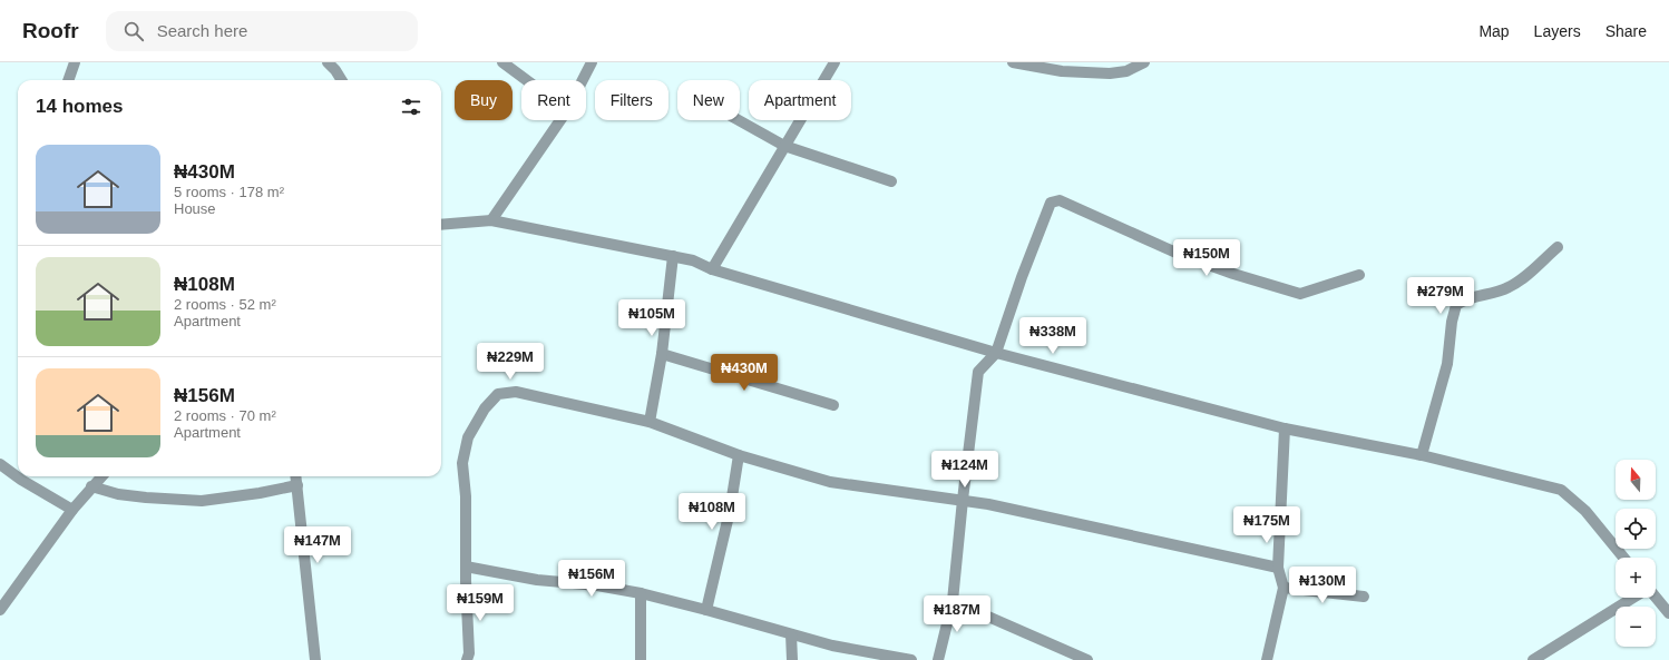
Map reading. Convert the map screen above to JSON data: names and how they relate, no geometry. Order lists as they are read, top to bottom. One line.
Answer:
{"north":"top","page":{"header":"Roofr","search":"Search here","nav":["Map","Layers","Share"],"chip":["Buy","Rent","Filters","New","Apartment"],"heading":"14 homes","list":[{"name":"₦430M","note":"5 rooms · 178 m² · House"},{"name":"₦108M","note":"2 rooms · 52 m² · Apartment"},{"name":"₦156M","note":"2 rooms · 70 m² · Apartment"}],"price":["₦150M","₦279M","₦105M","₦338M","₦229M","₦430M","₦124M","₦108M","₦175M","₦147M","₦156M","₦130M","₦159M","₦187M"],"map_buttons":["+","−"]}}
